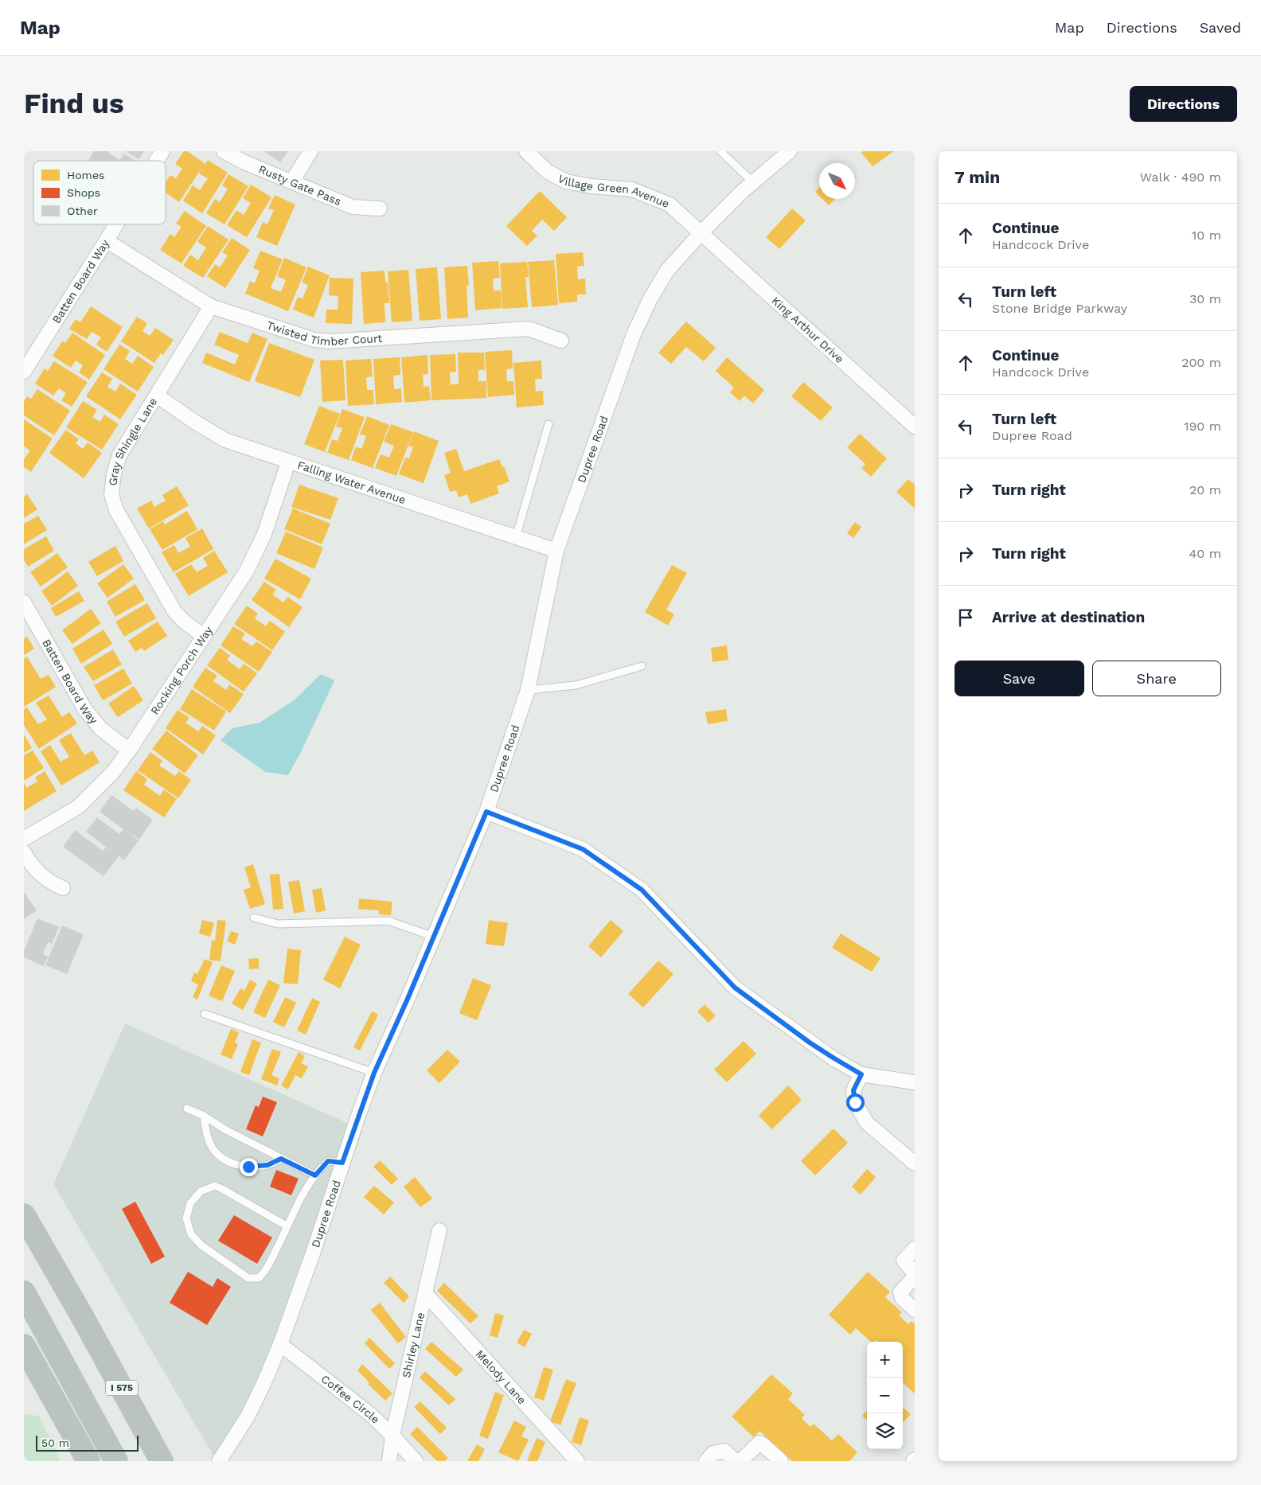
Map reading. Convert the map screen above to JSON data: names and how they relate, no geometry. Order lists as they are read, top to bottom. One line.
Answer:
{"streets":{"highway":["I 575"],"street":["Rusty Gate Pass","Village Green Avenue","Batten Board Way","King Arthur Drive","Twisted Timber Court","Gray Shingle Lane","Dupree Road","Falling Water Avenue","Rocking Porch Way","Shirley Lane","Melody Lane","Coffee Circle"]},"crossings":[["Village Green Avenue","King Arthur Drive"],["Village Green Avenue","Dupree Road"],["Batten Board Way","Twisted Timber Court"],["Batten Board Way","Rocking Porch Way"],["King Arthur Drive","Dupree Road"],["Twisted Timber Court","Gray Shingle Lane"],["Gray Shingle Lane","Falling Water Avenue"],["Gray Shingle Lane","Rocking Porch Way"],["Dupree Road","Falling Water Avenue"],["Dupree Road","Coffee Circle"],["Falling Water Avenue","Rocking Porch Way"],["Shirley Lane","Melody Lane"],["Shirley Lane","Coffee Circle"]],"legend":["Homes","Shops","Other"],"scale_bar":"50 m","north":"bottom right","page":{"header":"Map","nav":["Map","Directions","Saved"],"buttons":["Directions",["Save","Share"]],"title":"Find us","heading":["7 min","Walk · 490 m"],"list":[["Continue","Handcock Drive","10 m"],["Turn left","Stone Bridge Parkway","30 m"],["Continue","Handcock Drive","200 m"],["Turn left","Dupree Road","190 m"],["Turn right","20 m"],["Turn right","40 m"],"Arrive at destination"],"map_buttons":["+","−"],"scale":"50 m"}}
